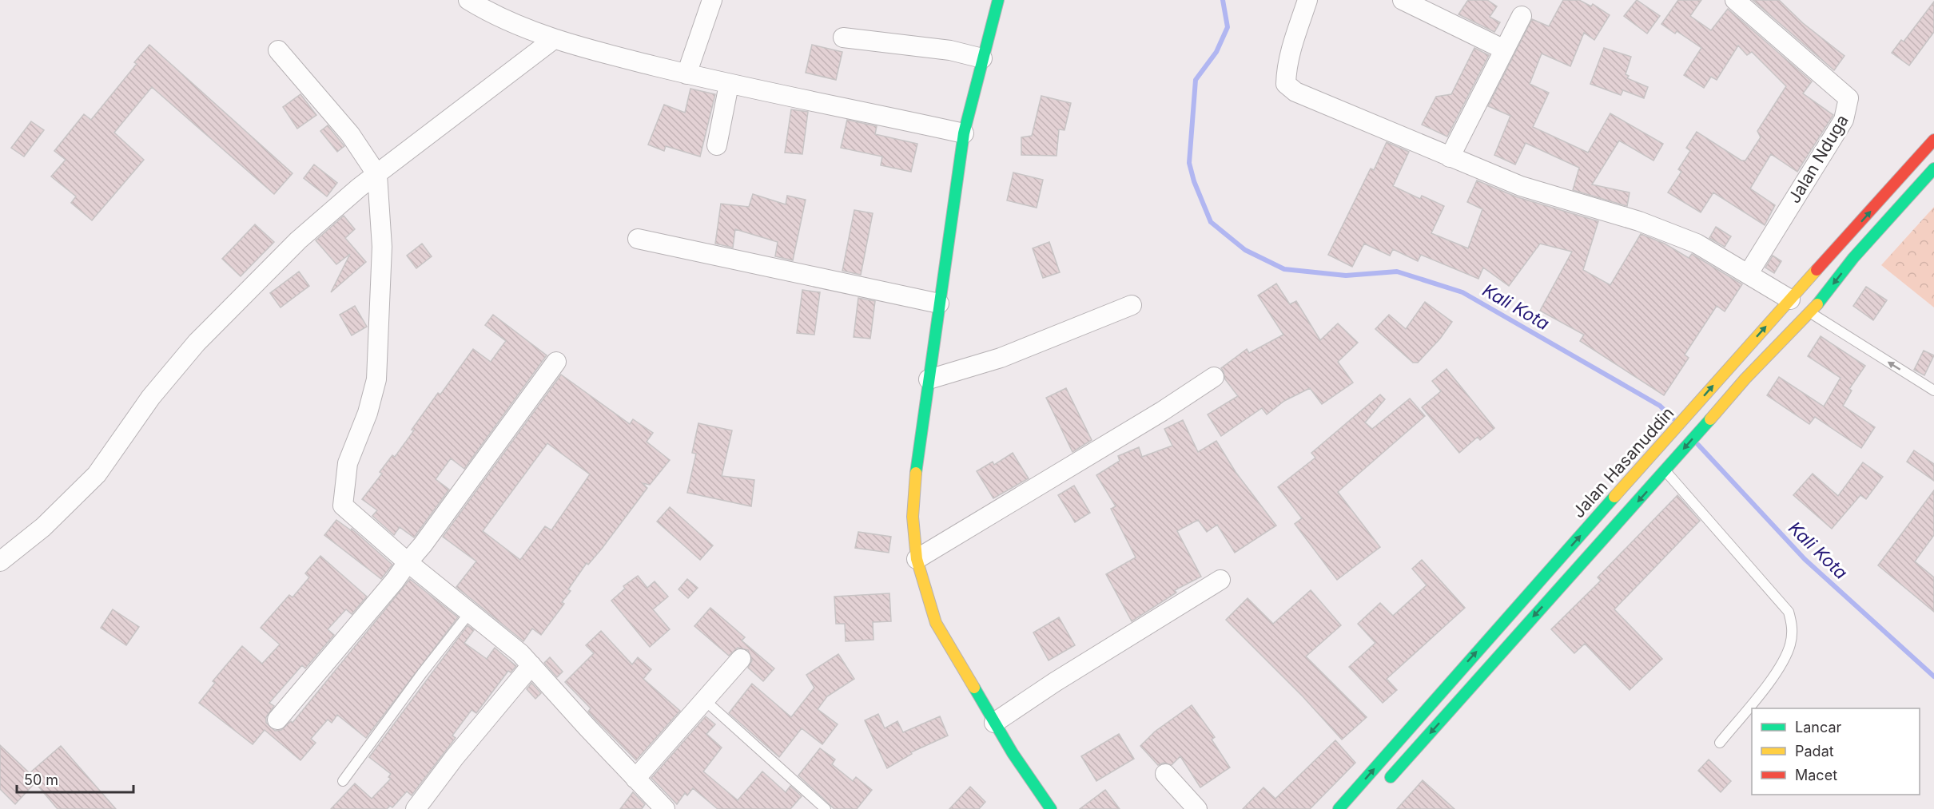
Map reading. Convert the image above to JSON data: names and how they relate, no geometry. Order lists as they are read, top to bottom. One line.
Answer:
{"streets":{"street":["Jalan Nduga","Jalan Hasanuddin"]},"water":["Kali Kota"],"legend":["Lancar","Padat","Macet"],"scale_bar":"50 m"}
